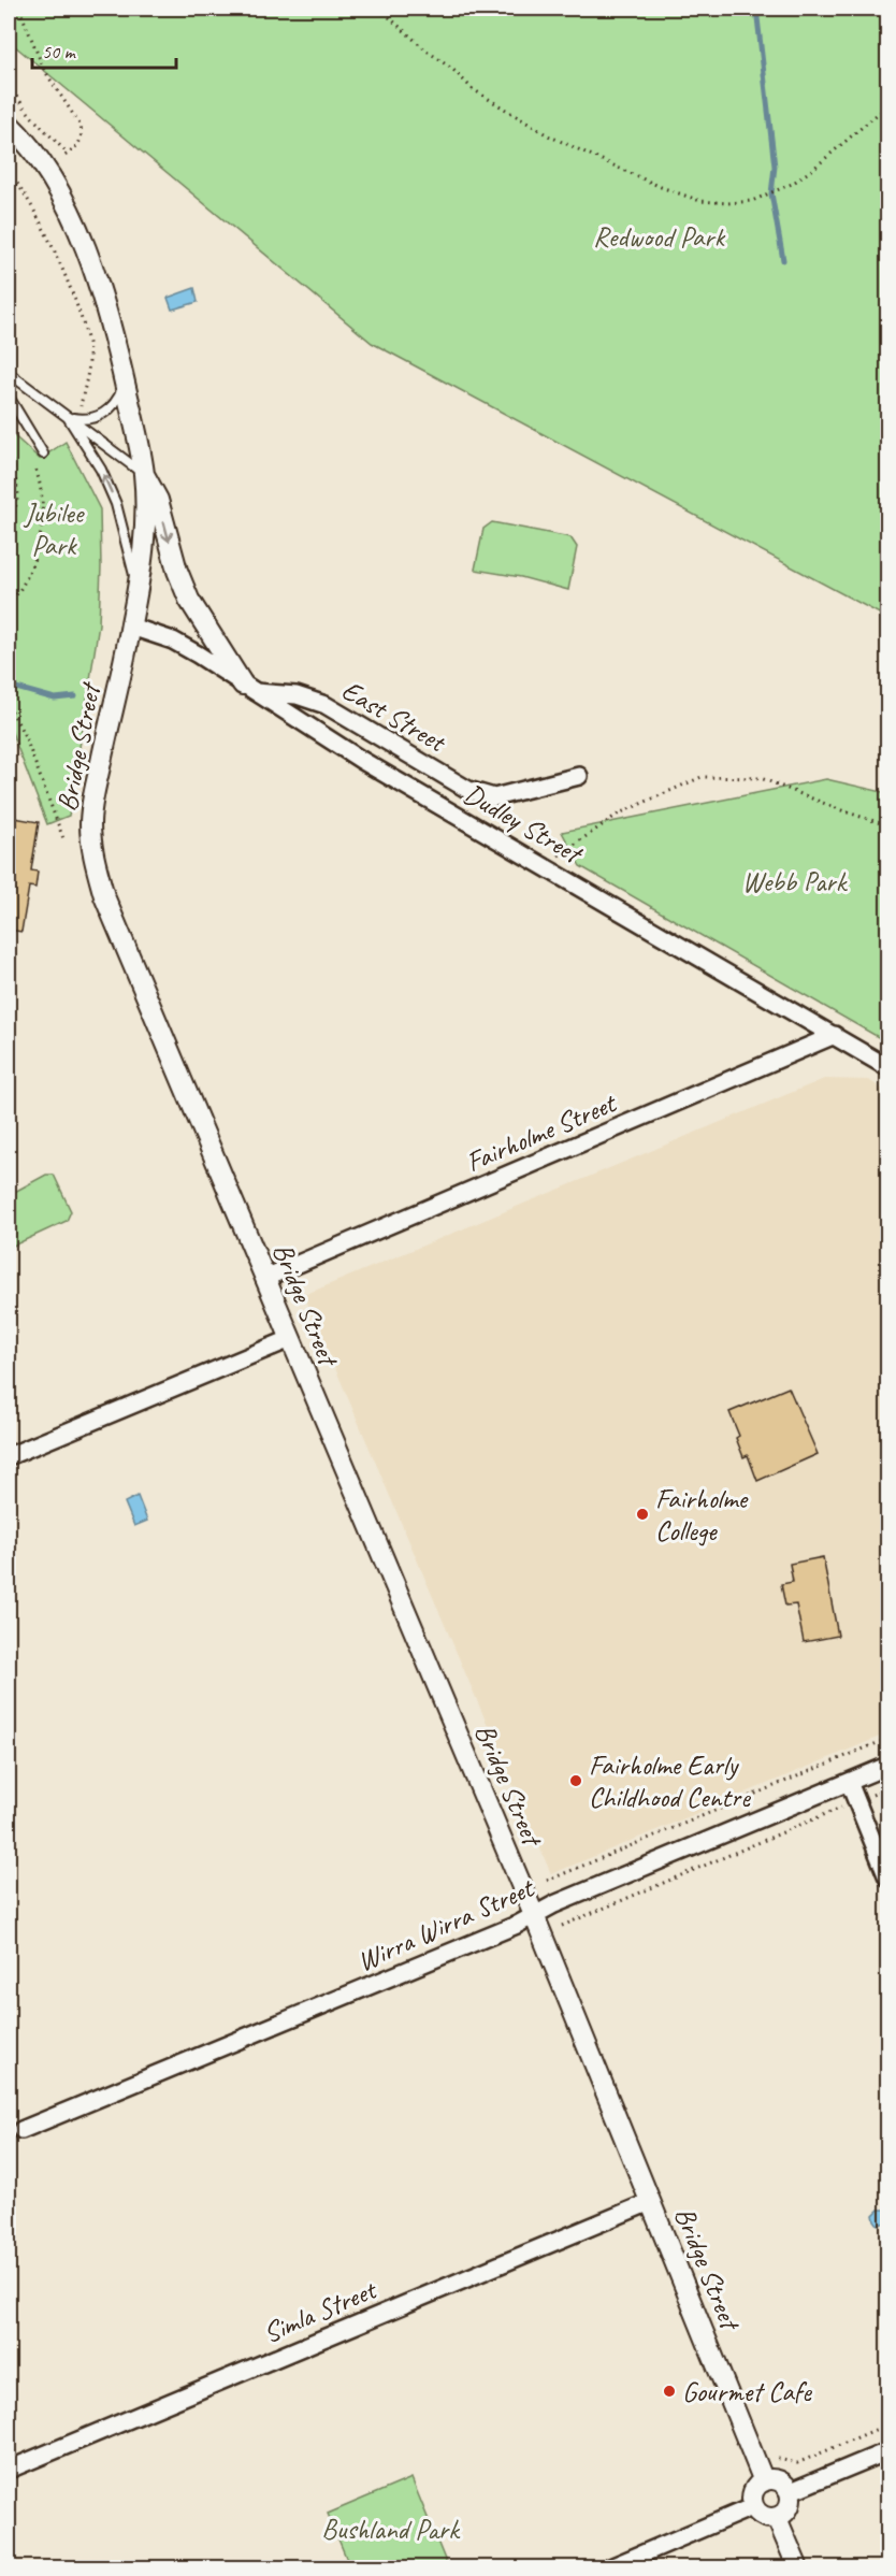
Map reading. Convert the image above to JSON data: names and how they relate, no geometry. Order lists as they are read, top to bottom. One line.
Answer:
{"streets":{"street":["East Street","Bridge Street","Dudley Street","Fairholme Street","Wirra Wirra Street","Simla Street"]},"crossings":[["East Street","Dudley Street"],["Bridge Street","Dudley Street"],["Bridge Street","Fairholme Street"],["Bridge Street","Wirra Wirra Street"],["Bridge Street","Simla Street"],["Dudley Street","Fairholme Street"]],"parks":["Redwood Park","Jubilee Park","Webb Park","Bushland Park"],"places":["Fairholme College","Fairholme Early Childhood Centre","Gourmet Cafe"],"scale_bar":"50 m"}
